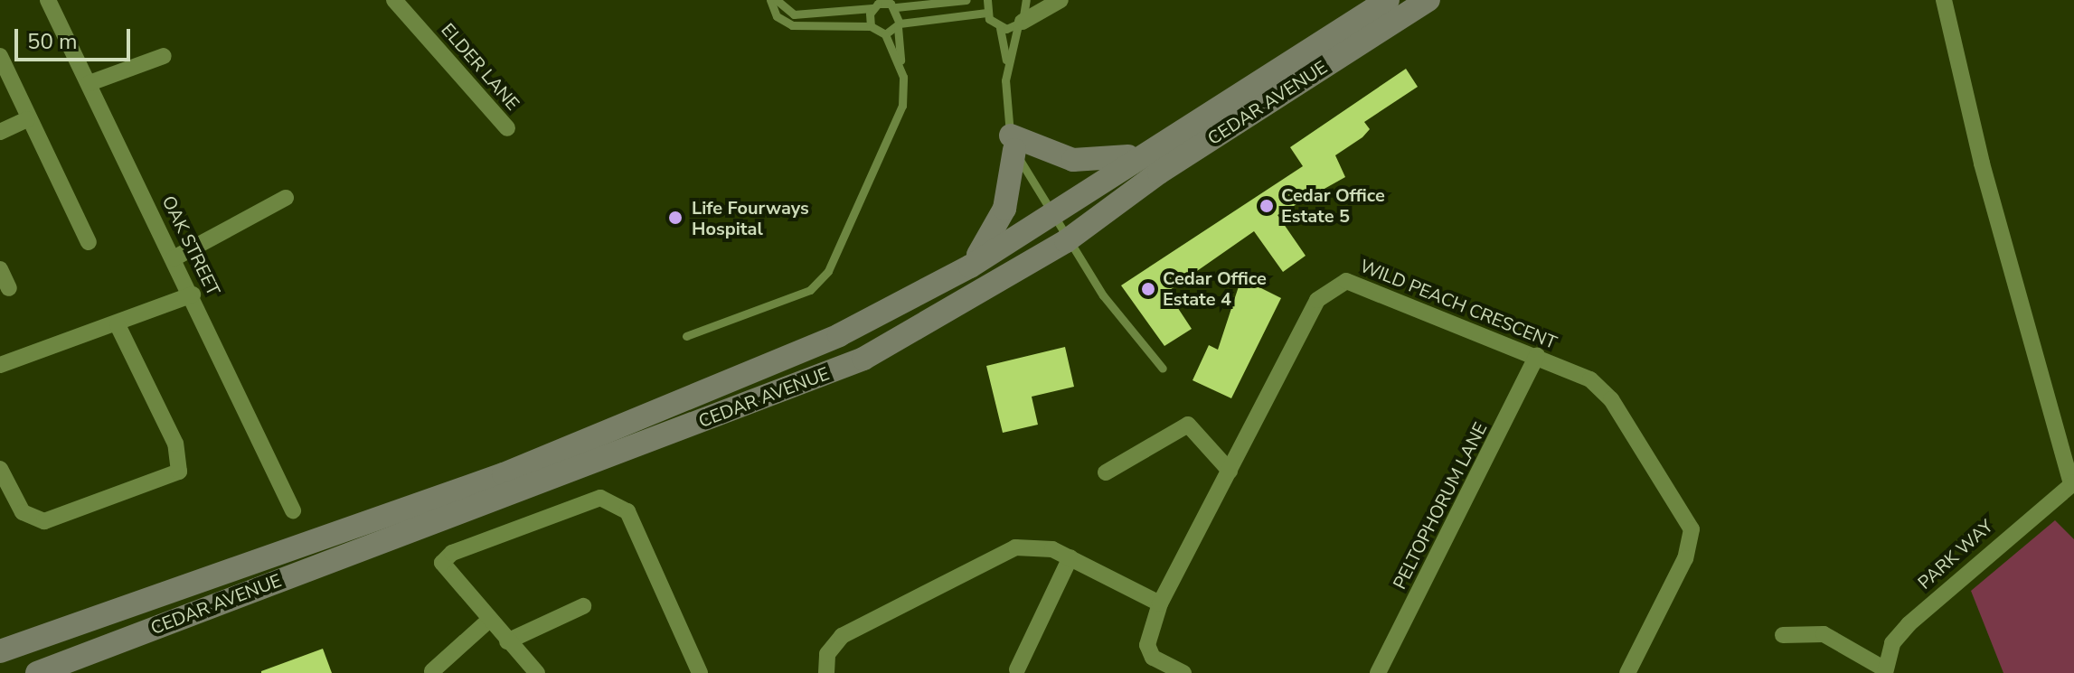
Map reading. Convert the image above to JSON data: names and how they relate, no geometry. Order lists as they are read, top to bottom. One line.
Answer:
{"streets":{"main road":["CEDAR AVENUE"],"street":["ELDER LANE","OAK STREET","WILD PEACH CRESCENT","PELTOPHORUM LANE","PARK WAY"]},"crossings":[["WILD PEACH CRESCENT","PELTOPHORUM LANE"]],"places":["Cedar Office Estate 5","Life Fourways Hospital","Cedar Office Estate 4"],"scale_bar":"50 m"}
